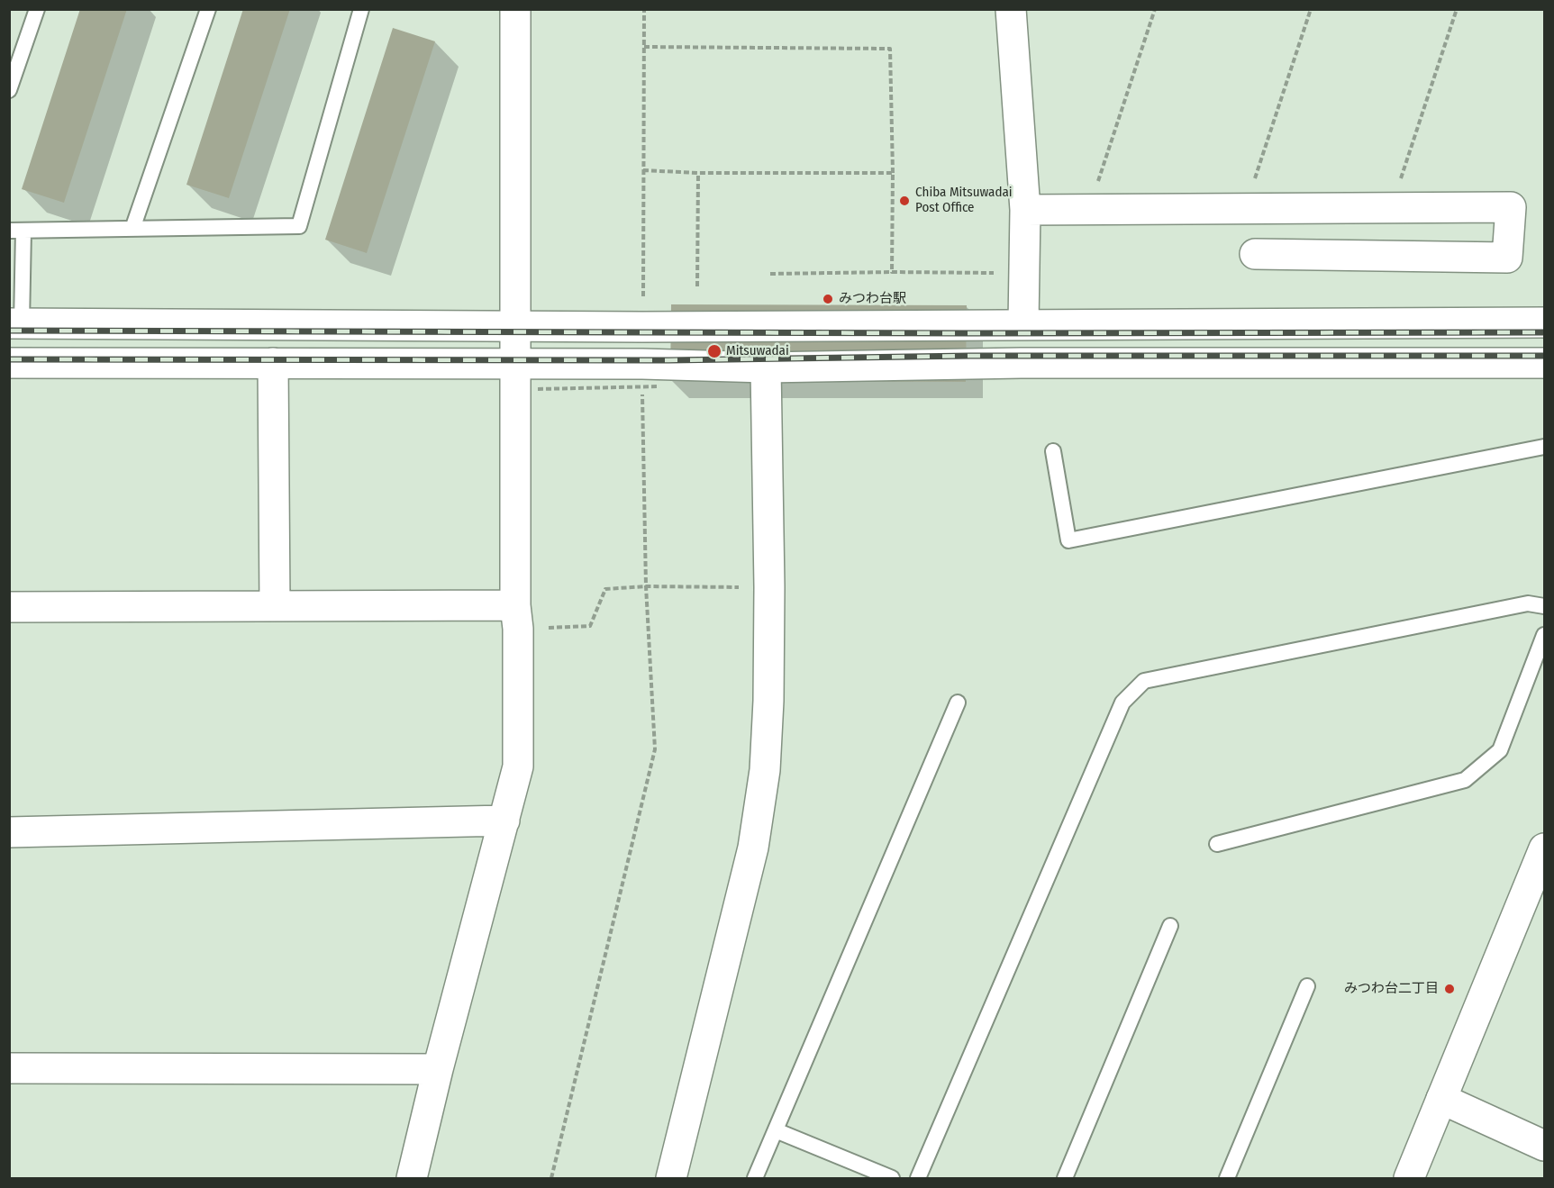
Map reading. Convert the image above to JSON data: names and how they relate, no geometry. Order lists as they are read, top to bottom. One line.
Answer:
{"places":["Chiba Mitsuwadai Post Office","みつわ台駅","Mitsuwadai","みつわ台二丁目"]}
